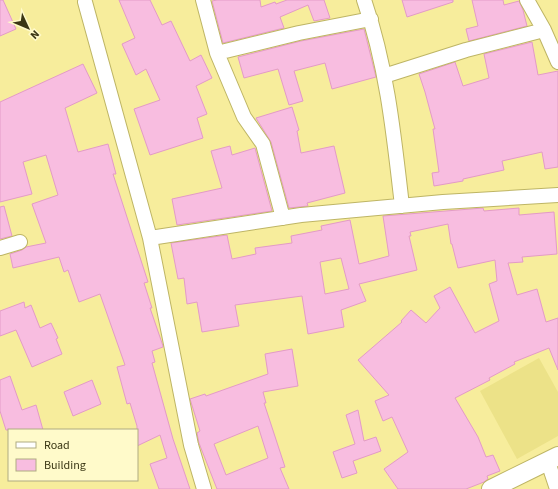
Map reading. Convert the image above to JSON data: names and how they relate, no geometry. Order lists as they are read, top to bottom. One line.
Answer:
{"legend":["Road","Building"],"north":"bottom right"}
